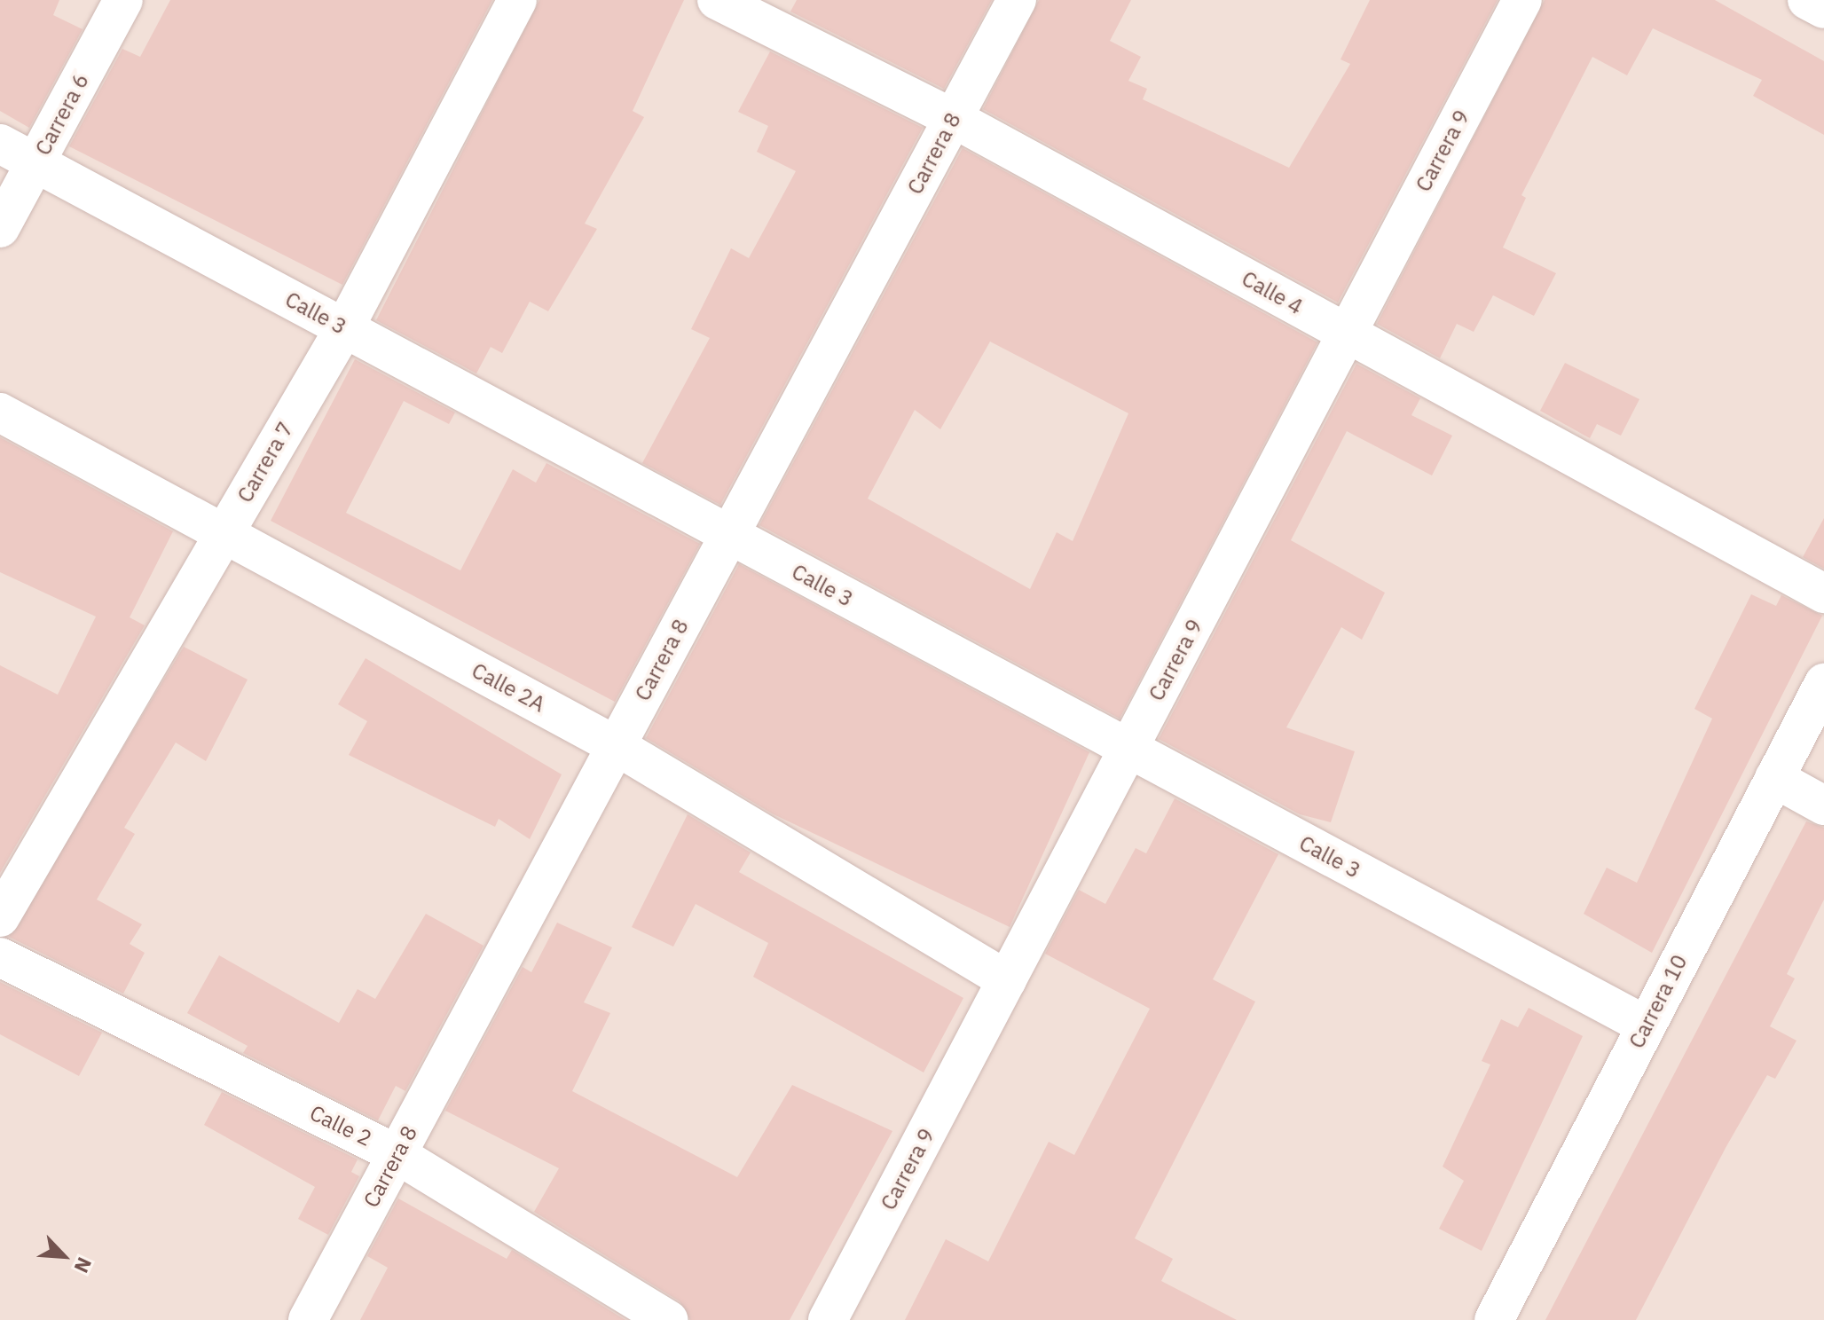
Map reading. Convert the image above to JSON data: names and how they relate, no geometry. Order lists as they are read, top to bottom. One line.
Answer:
{"streets":{"street":["Carrera 6","Carrera 9","Carrera 8","Calle 4","Calle 3","Carrera 7","Calle 2A","Carrera 10","Calle 2"]},"crossings":[["Carrera 6","Calle 3"],["Carrera 9","Calle 4"],["Carrera 9","Calle 3"],["Carrera 9","Calle 2A"],["Carrera 8","Calle 4"],["Carrera 8","Calle 3"],["Carrera 8","Calle 2A"],["Carrera 8","Calle 2"],["Calle 3","Carrera 7"],["Calle 3","Carrera 10"],["Carrera 7","Calle 2A"]],"north":"bottom right"}
